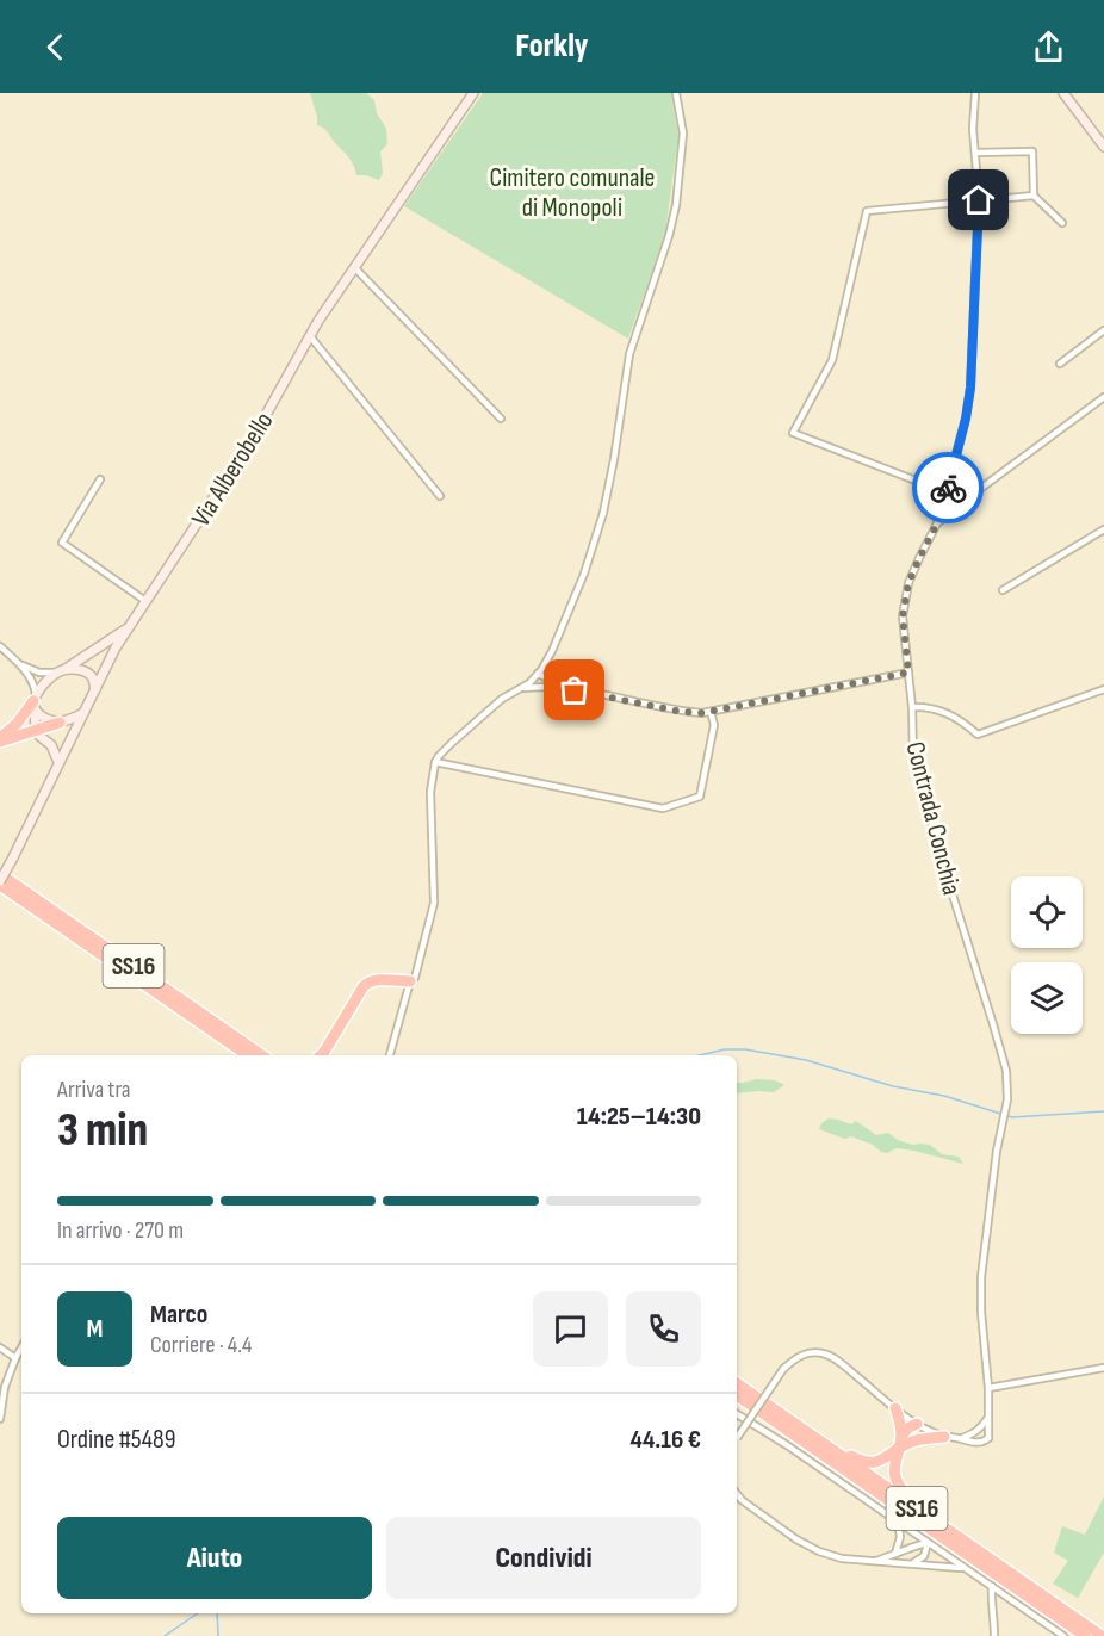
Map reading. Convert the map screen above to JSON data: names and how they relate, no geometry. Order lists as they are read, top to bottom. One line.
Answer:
{"streets":{"highway":["SS16"],"main road":["Via Alberobello"],"street":["Contrada Conchia"]},"crossings":[["Via Alberobello","SS16"]],"parks":["Cimitero comunale di Monopoli"],"page":{"header":"Forkly","heading":["3 min","Arriva tra","14:25–14:30"],"panel":["Marco","Corriere · 4.4","Ordine #5489","44.16 €"],"bar":"In arrivo · 270 m","round":"M","buttons":["Aiuto","Condividi"]}}
